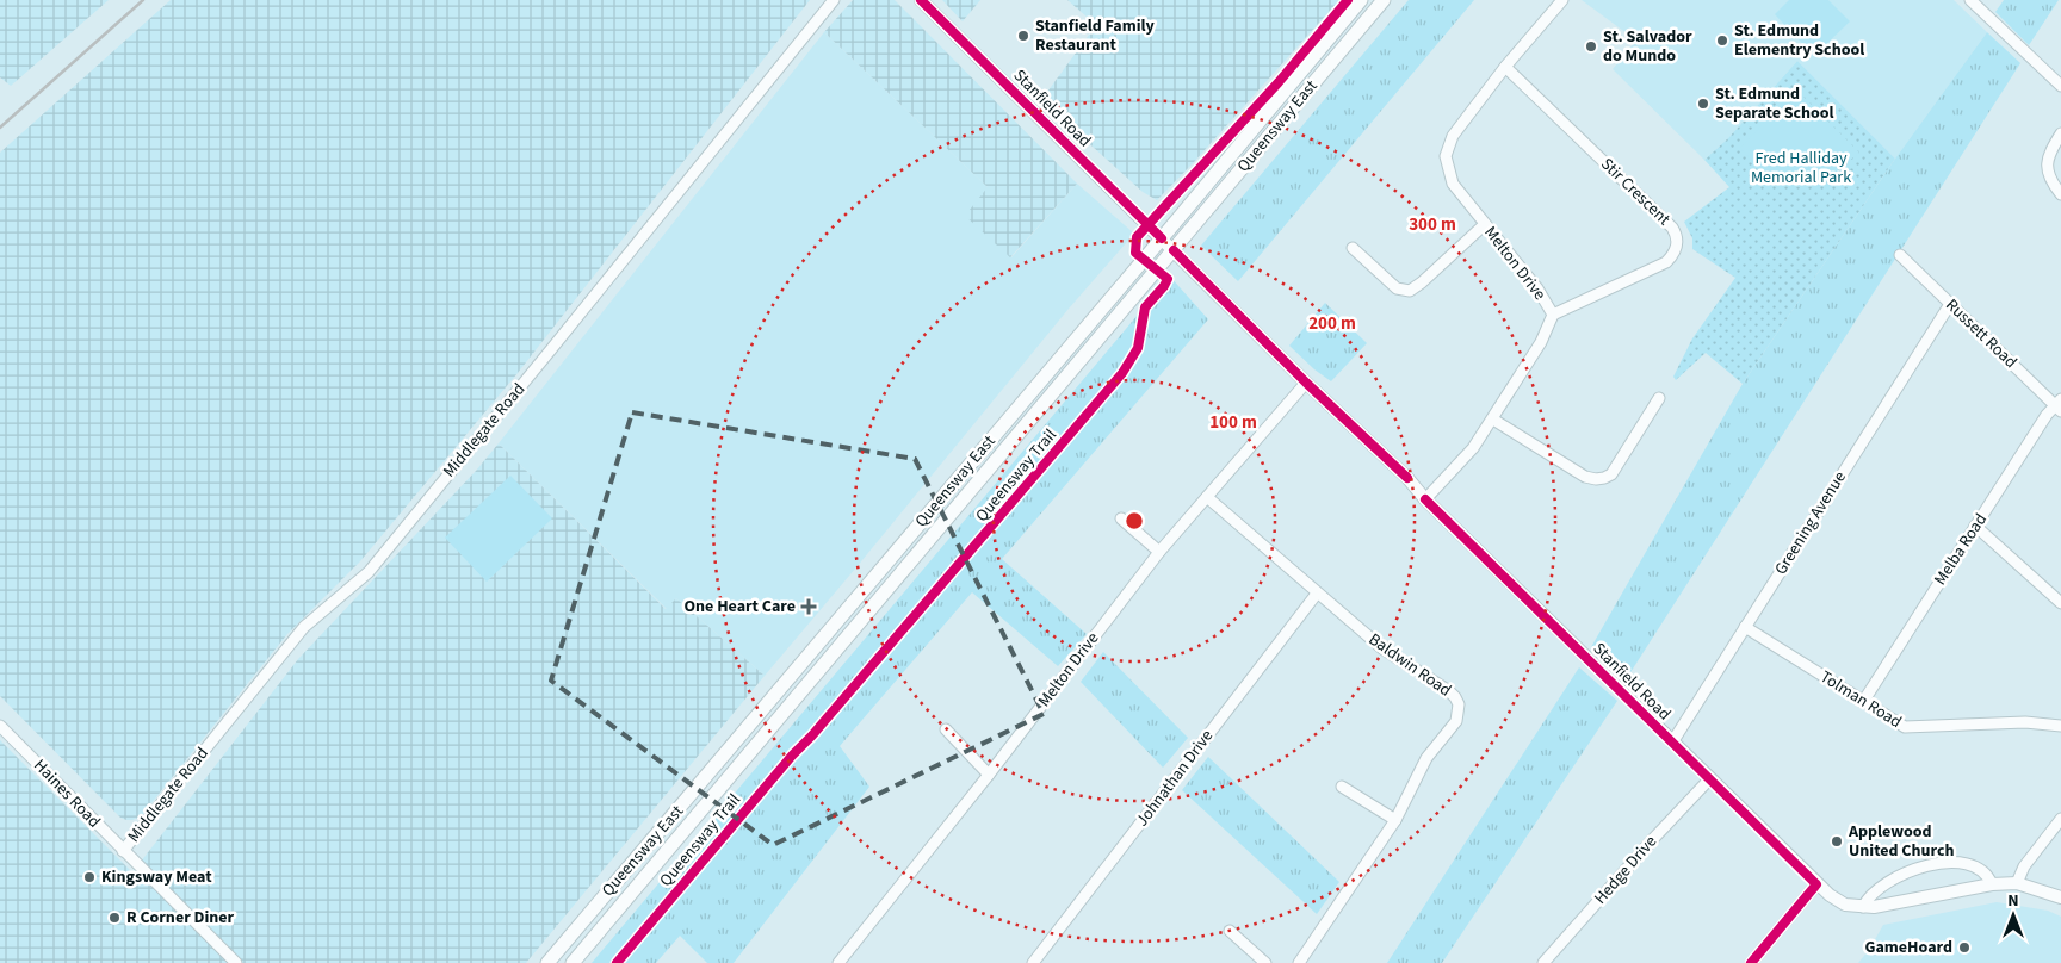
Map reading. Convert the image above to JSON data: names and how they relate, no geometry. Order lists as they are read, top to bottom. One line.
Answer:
{"streets":{"main road":["Queensway East"],"street":["Stanfield Road","Stir Crescent","Melton Drive","Russett Road","Middlegate Road","Greening Avenue","Melba Road","Baldwin Road","Tolman Road","Johnathan Drive","Haines Road","Hedge Drive"],"cycle path":["Queensway Trail"]},"crossings":[["Stanfield Road","Queensway East"],["Stanfield Road","Melton Drive"],["Stanfield Road","Greening Avenue"],["Stanfield Road","Hedge Drive"],["Stir Crescent","Melton Drive"],["Melton Drive","Baldwin Road"],["Russett Road","Greening Avenue"],["Russett Road","Melba Road"],["Middlegate Road","Haines Road"],["Greening Avenue","Tolman Road"],["Melba Road","Tolman Road"],["Baldwin Road","Johnathan Drive"]],"parks":["Fred Halliday Memorial Park"],"places":{"other":["Stanfield Family Restaurant","St. Edmund Elementry School","St. Salvador do Mundo","St. Edmund Separate School","Applewood United Church","Kingsway Meat","R Corner Diner","GameHoard"],"health":["One Heart Care"]},"north":"top","rings":["300 m","200 m","100 m"]}
